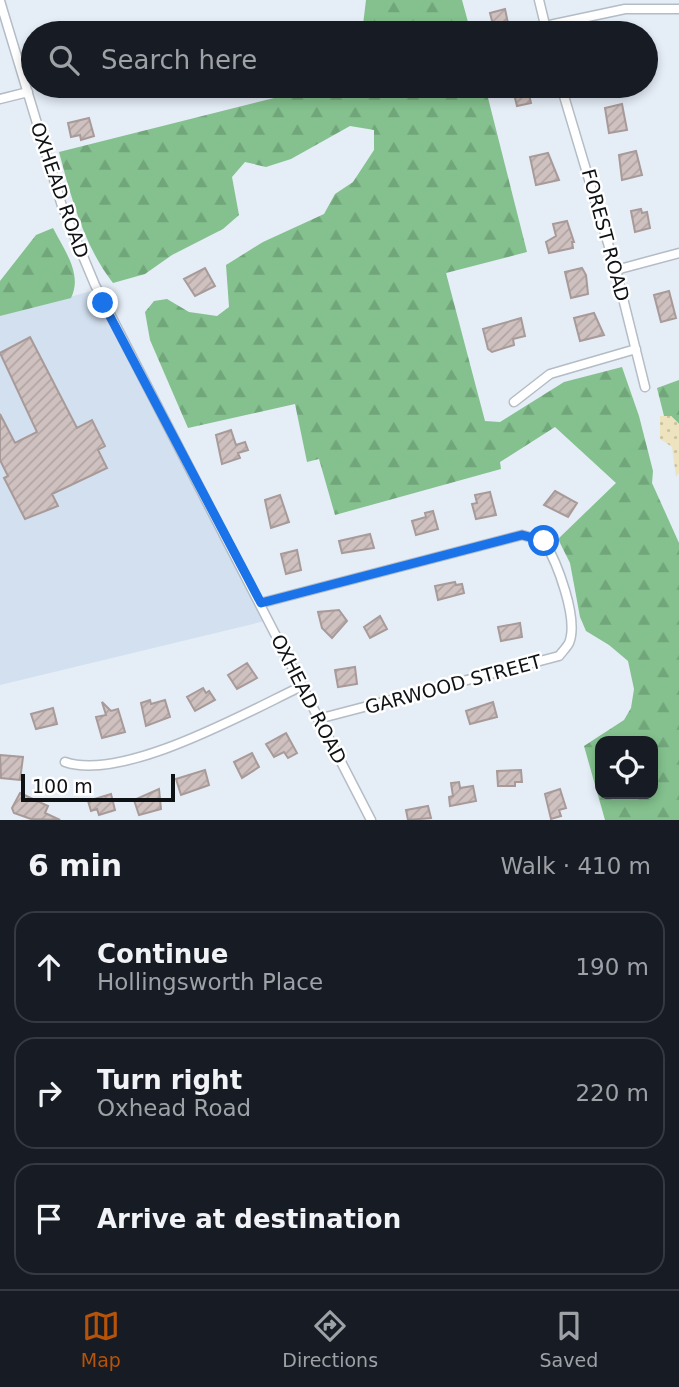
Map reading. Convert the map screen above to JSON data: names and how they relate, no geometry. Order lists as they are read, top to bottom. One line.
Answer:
{"streets":{"street":["OXHEAD ROAD","FOREST ROAD","GARWOOD STREET"]},"crossings":[["OXHEAD ROAD","GARWOOD STREET"]],"scale_bar":"100 m","page":{"search":"Search here","scale":"100 m","heading":["6 min","Walk · 410 m"],"list":[["Continue","Hollingsworth Place","190 m"],["Turn right","Oxhead Road","220 m"],"Arrive at destination"],"nav":["Map","Directions","Saved"]}}
